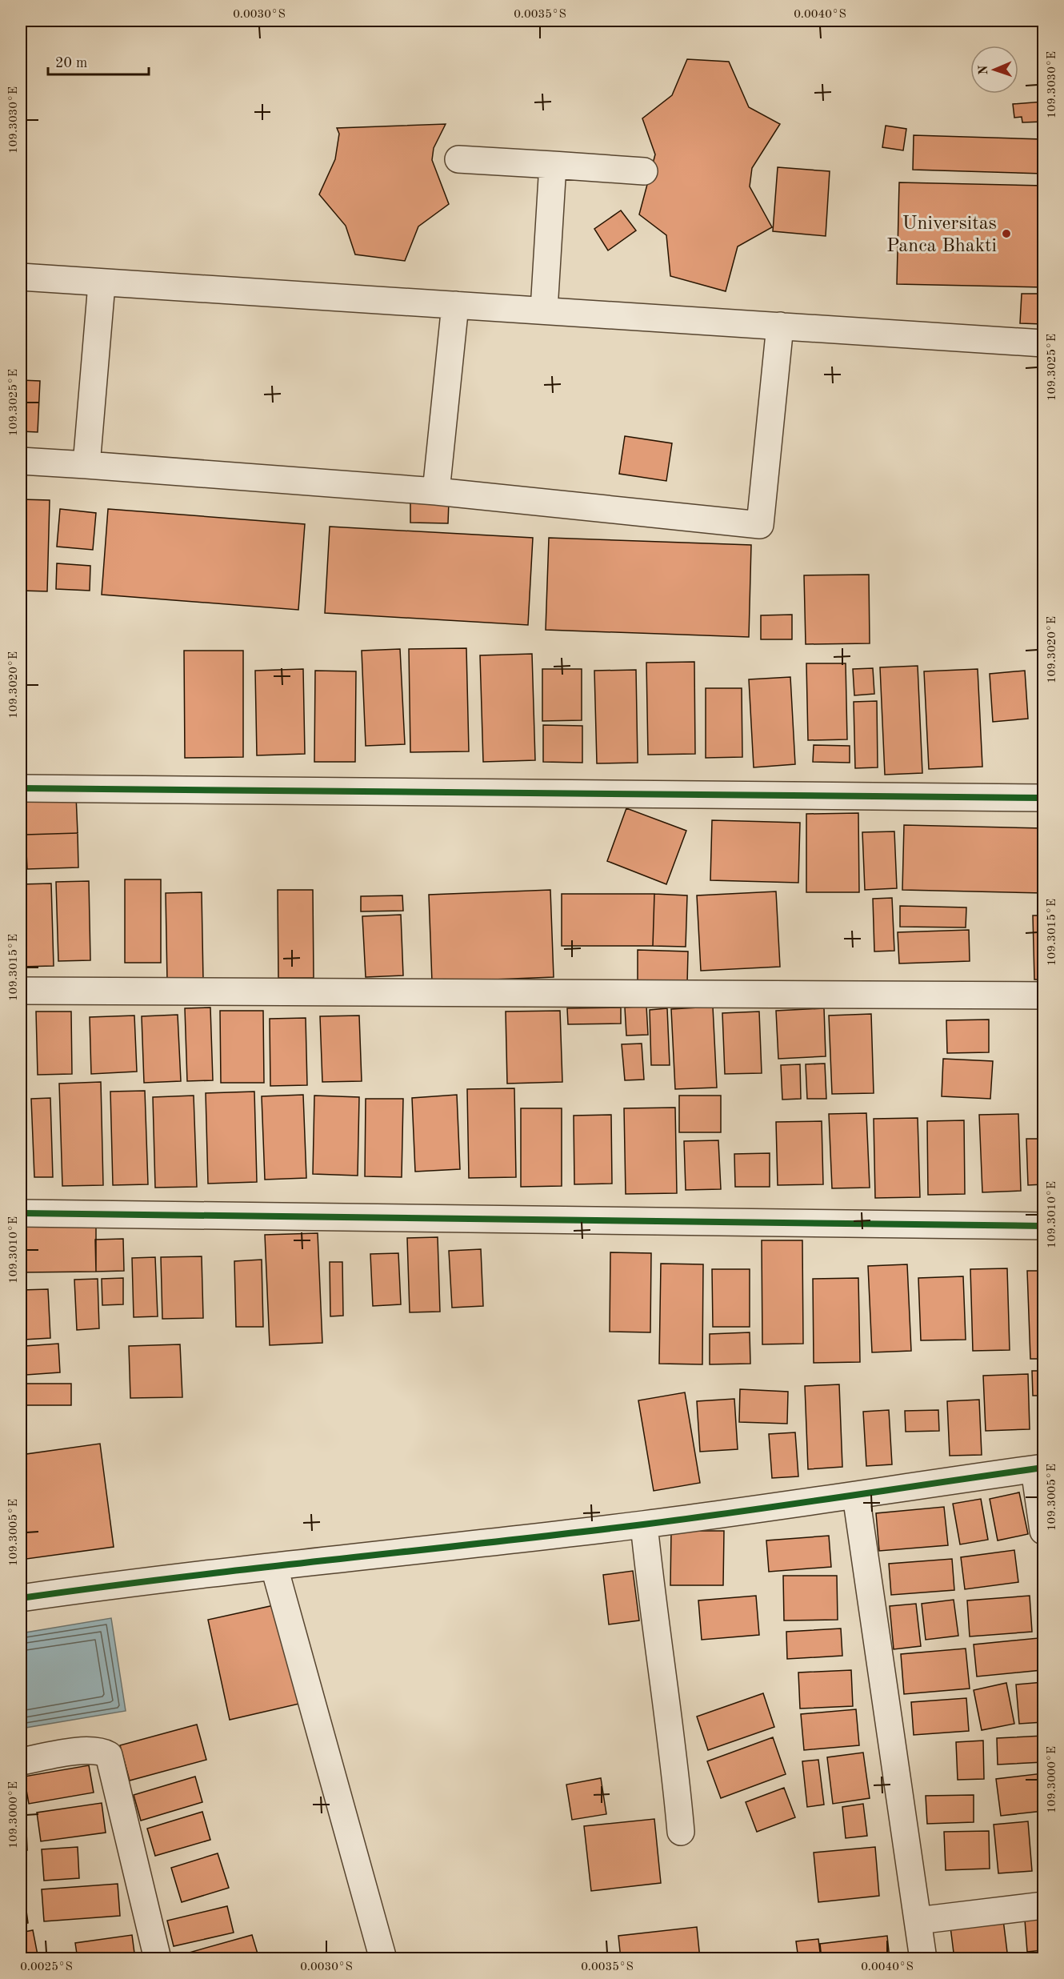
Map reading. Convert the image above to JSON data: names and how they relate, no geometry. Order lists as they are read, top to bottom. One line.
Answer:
{"places":["Universitas Panca Bhakti"],"scale_bar":"20 m","north":"left","coordinates":["0.0030°S","0.0035°S","0.0040°S","109.3030°E","109.3025°E","109.3020°E","109.3015°E","109.3010°E","109.3005°E","109.3000°E","0.0025°S"]}
